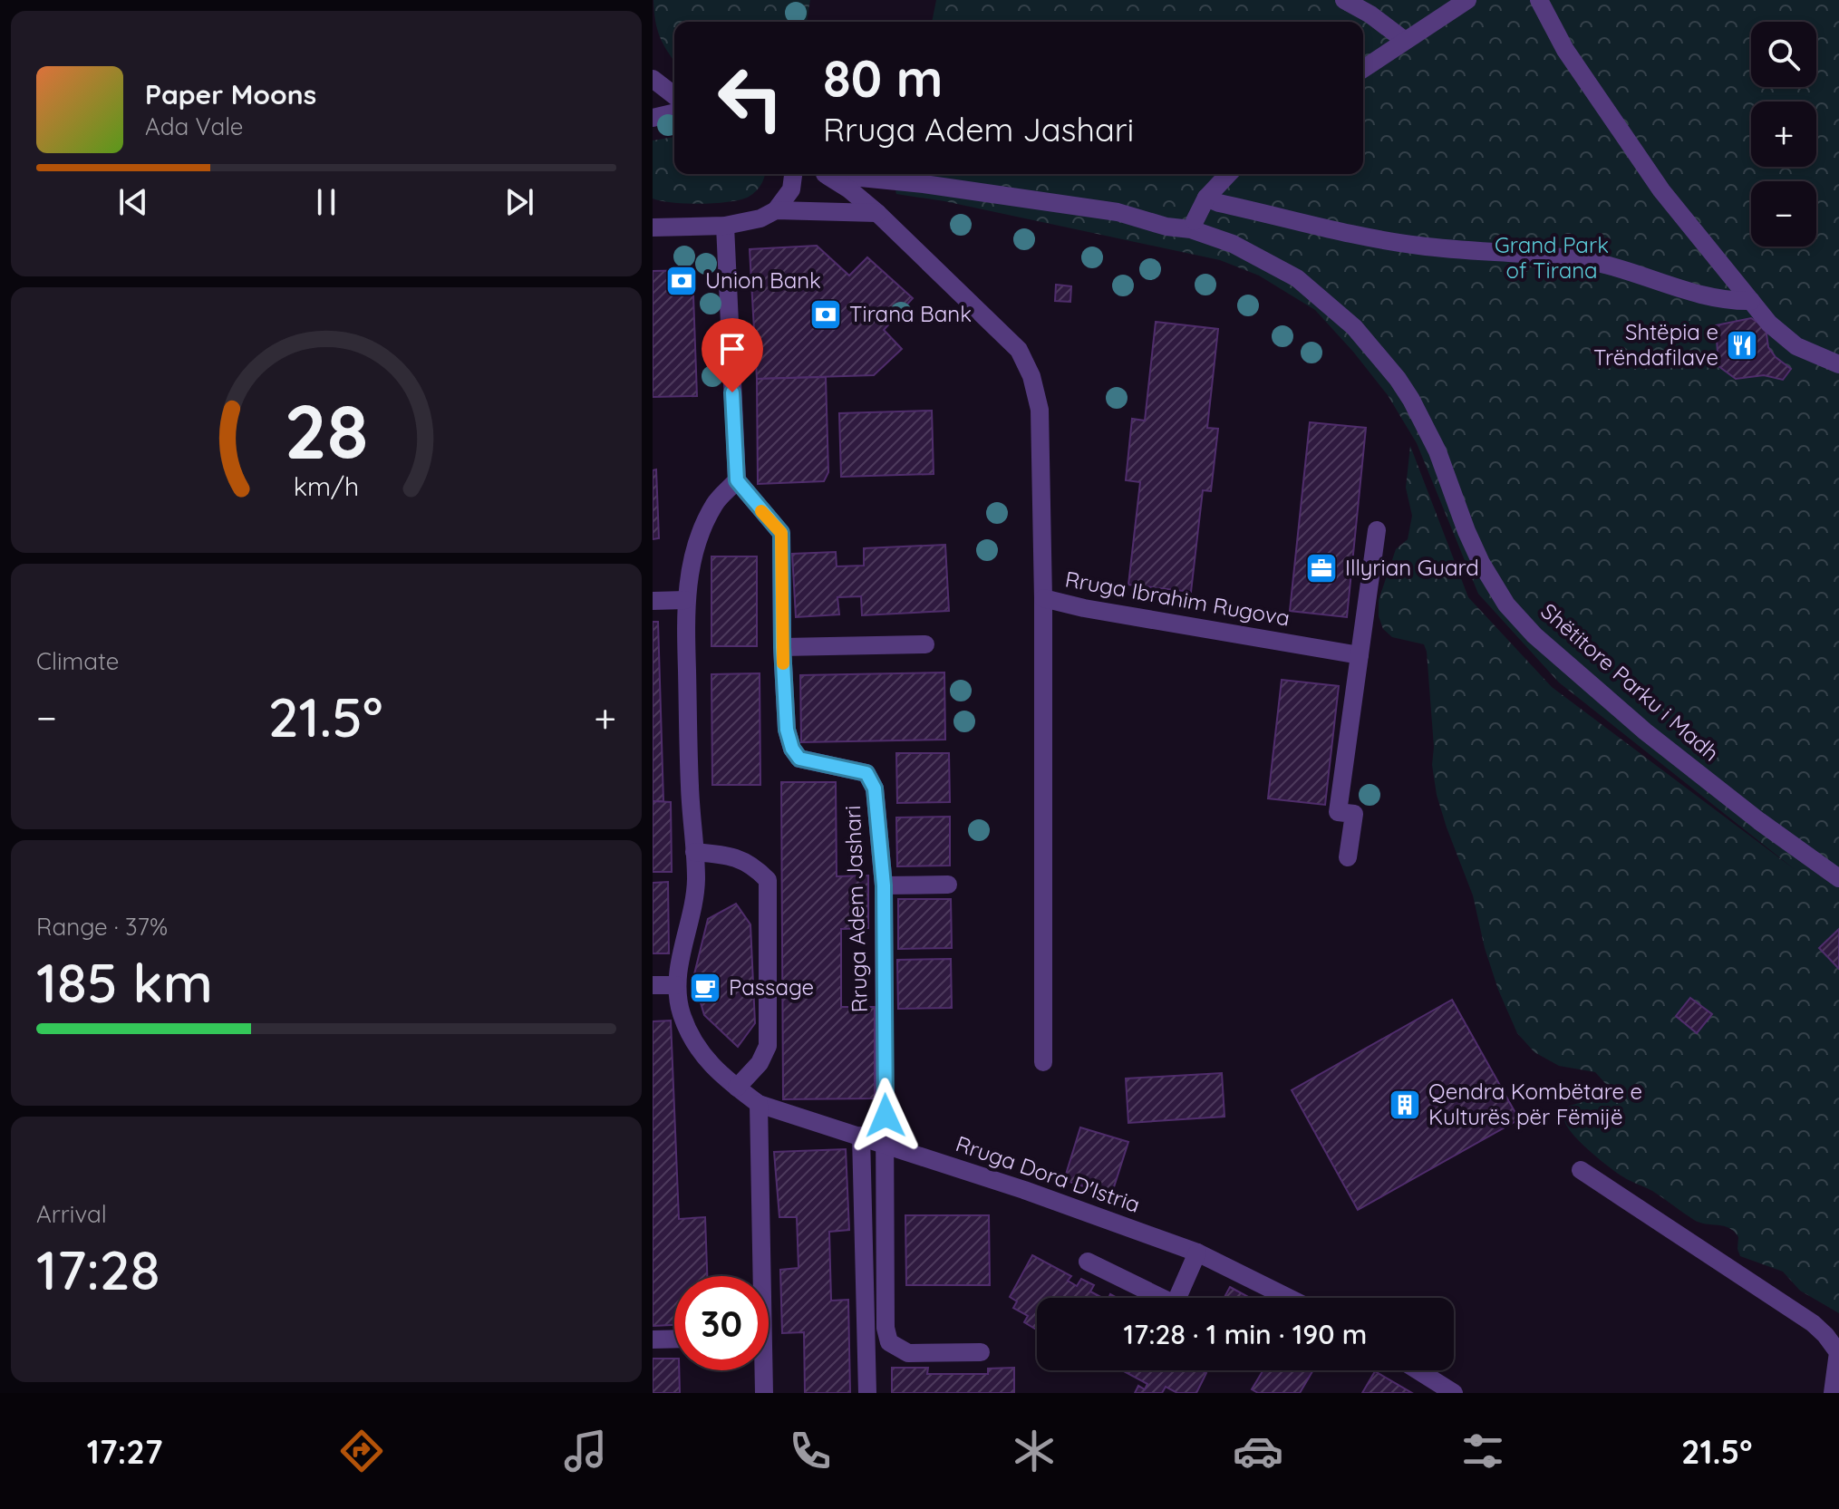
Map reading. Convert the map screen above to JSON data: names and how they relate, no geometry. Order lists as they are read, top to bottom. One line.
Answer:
{"streets":{"street":["Rruga Ibrahim Rugova","Shëtitore Parku i Madh","Rruga Adem Jashari","Rruga Dora D'Istria"]},"crossings":[["Rruga Adem Jashari","Rruga Dora D'Istria"]],"parks":["Grand Park of Tirana"],"places":{"bank":["Union Bank","Tirana Bank"],"restaurant":["Shtëpia e Trëndafilave"],"office":["Illyrian Guard"],"cafe":["Passage"],"building":["Qendra Kombëtare e Kulturës për Fëmijë"]},"page":{"map_buttons":["+","−"],"turn":["80 m","Rruga Adem Jashari"],"song":["Paper Moons","Ada Vale"],"tile":["Climate",["Range · 37%","185 km"],["Arrival","17:28"]],"heat":["−","21.5°","+"],"limit":"30","trip":"17:28 · 1 min · 190 m","tabs":["17:27","21.5°"],"gauge":["28","km/h"]}}
